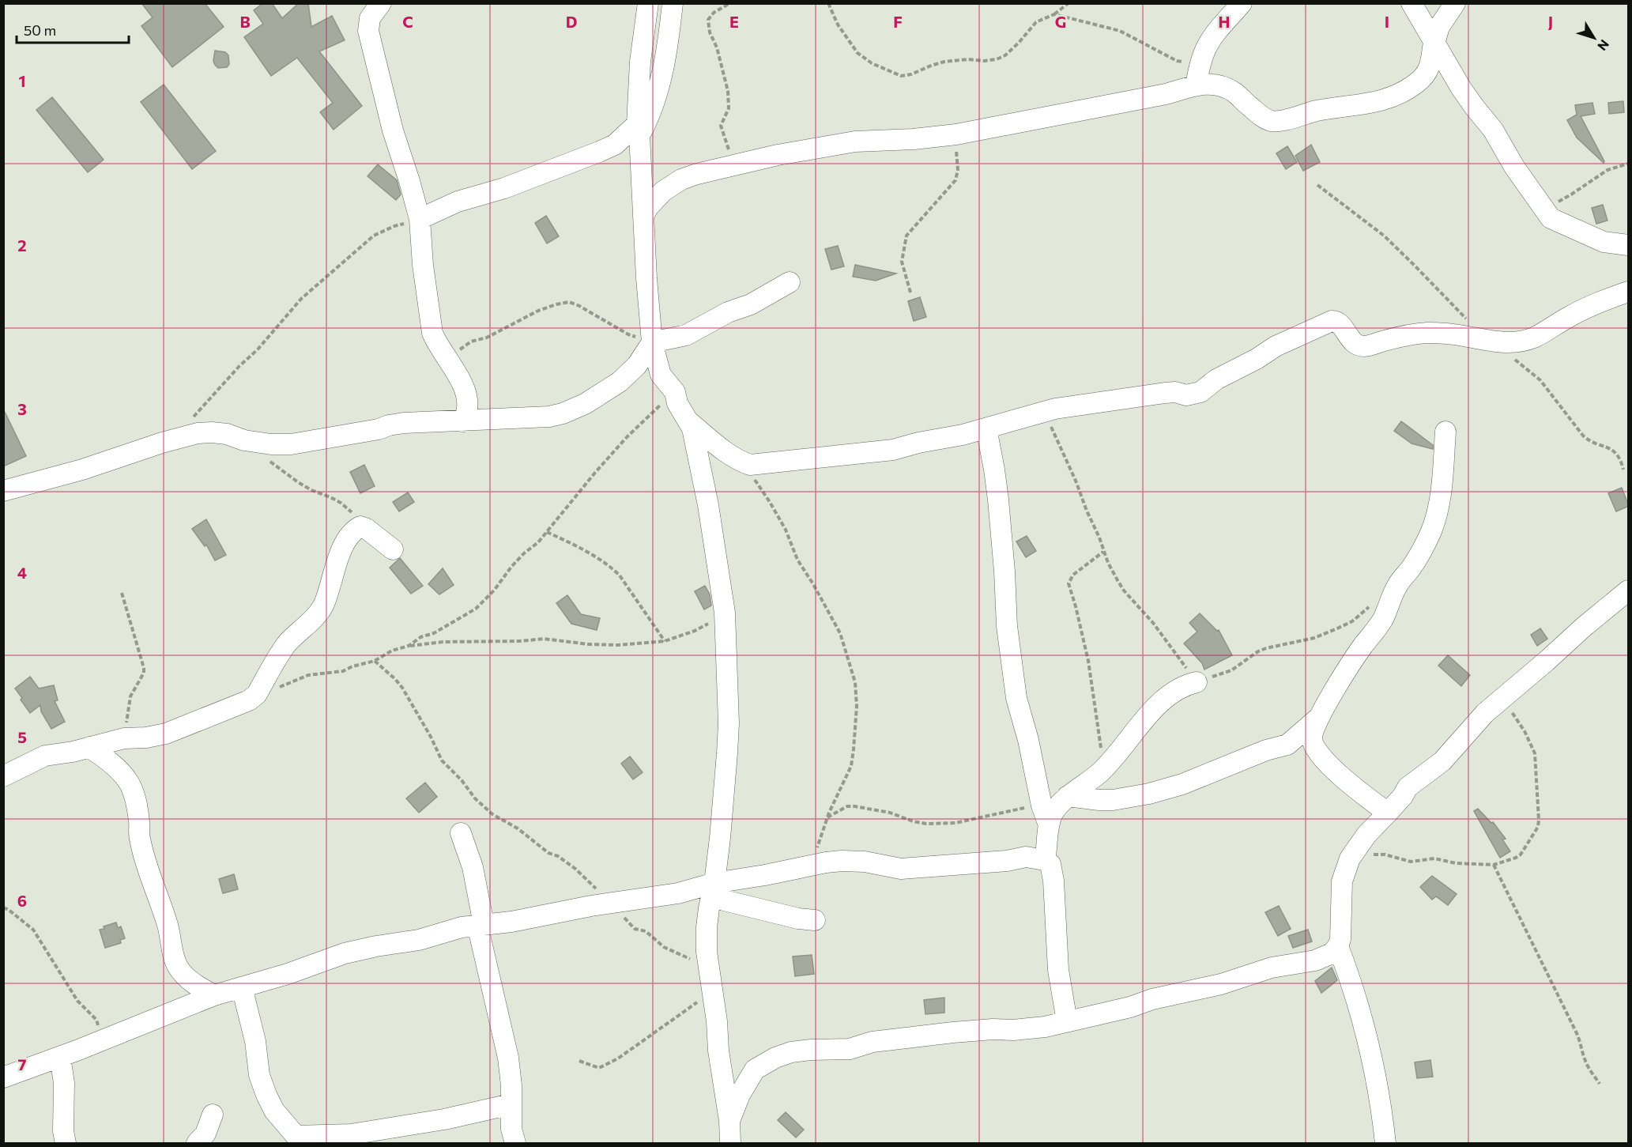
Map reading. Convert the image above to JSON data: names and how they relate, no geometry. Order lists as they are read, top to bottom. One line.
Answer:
{"scale_bar":"50 m","north":"bottom right","grid":{"columns":["B","C","D","E","F","G","H","I","J"],"rows":["1","2","3","4","5","6","7"]}}
